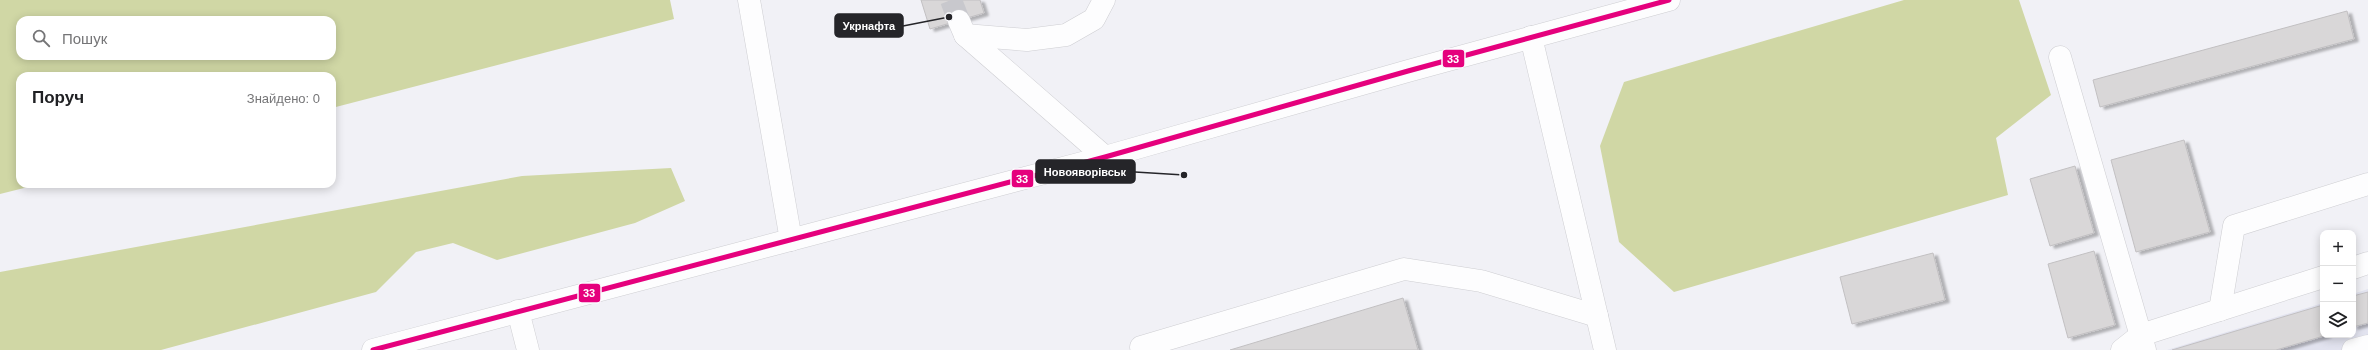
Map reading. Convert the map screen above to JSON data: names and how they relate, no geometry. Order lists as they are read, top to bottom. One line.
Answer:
{"places":["Укрнафта","Новояворівськ"],"lines":["transit line 33"],"page":{"search":"Пошук","heading":["Поруч","Знайдено: 0"],"map_buttons":["+","−"]}}
